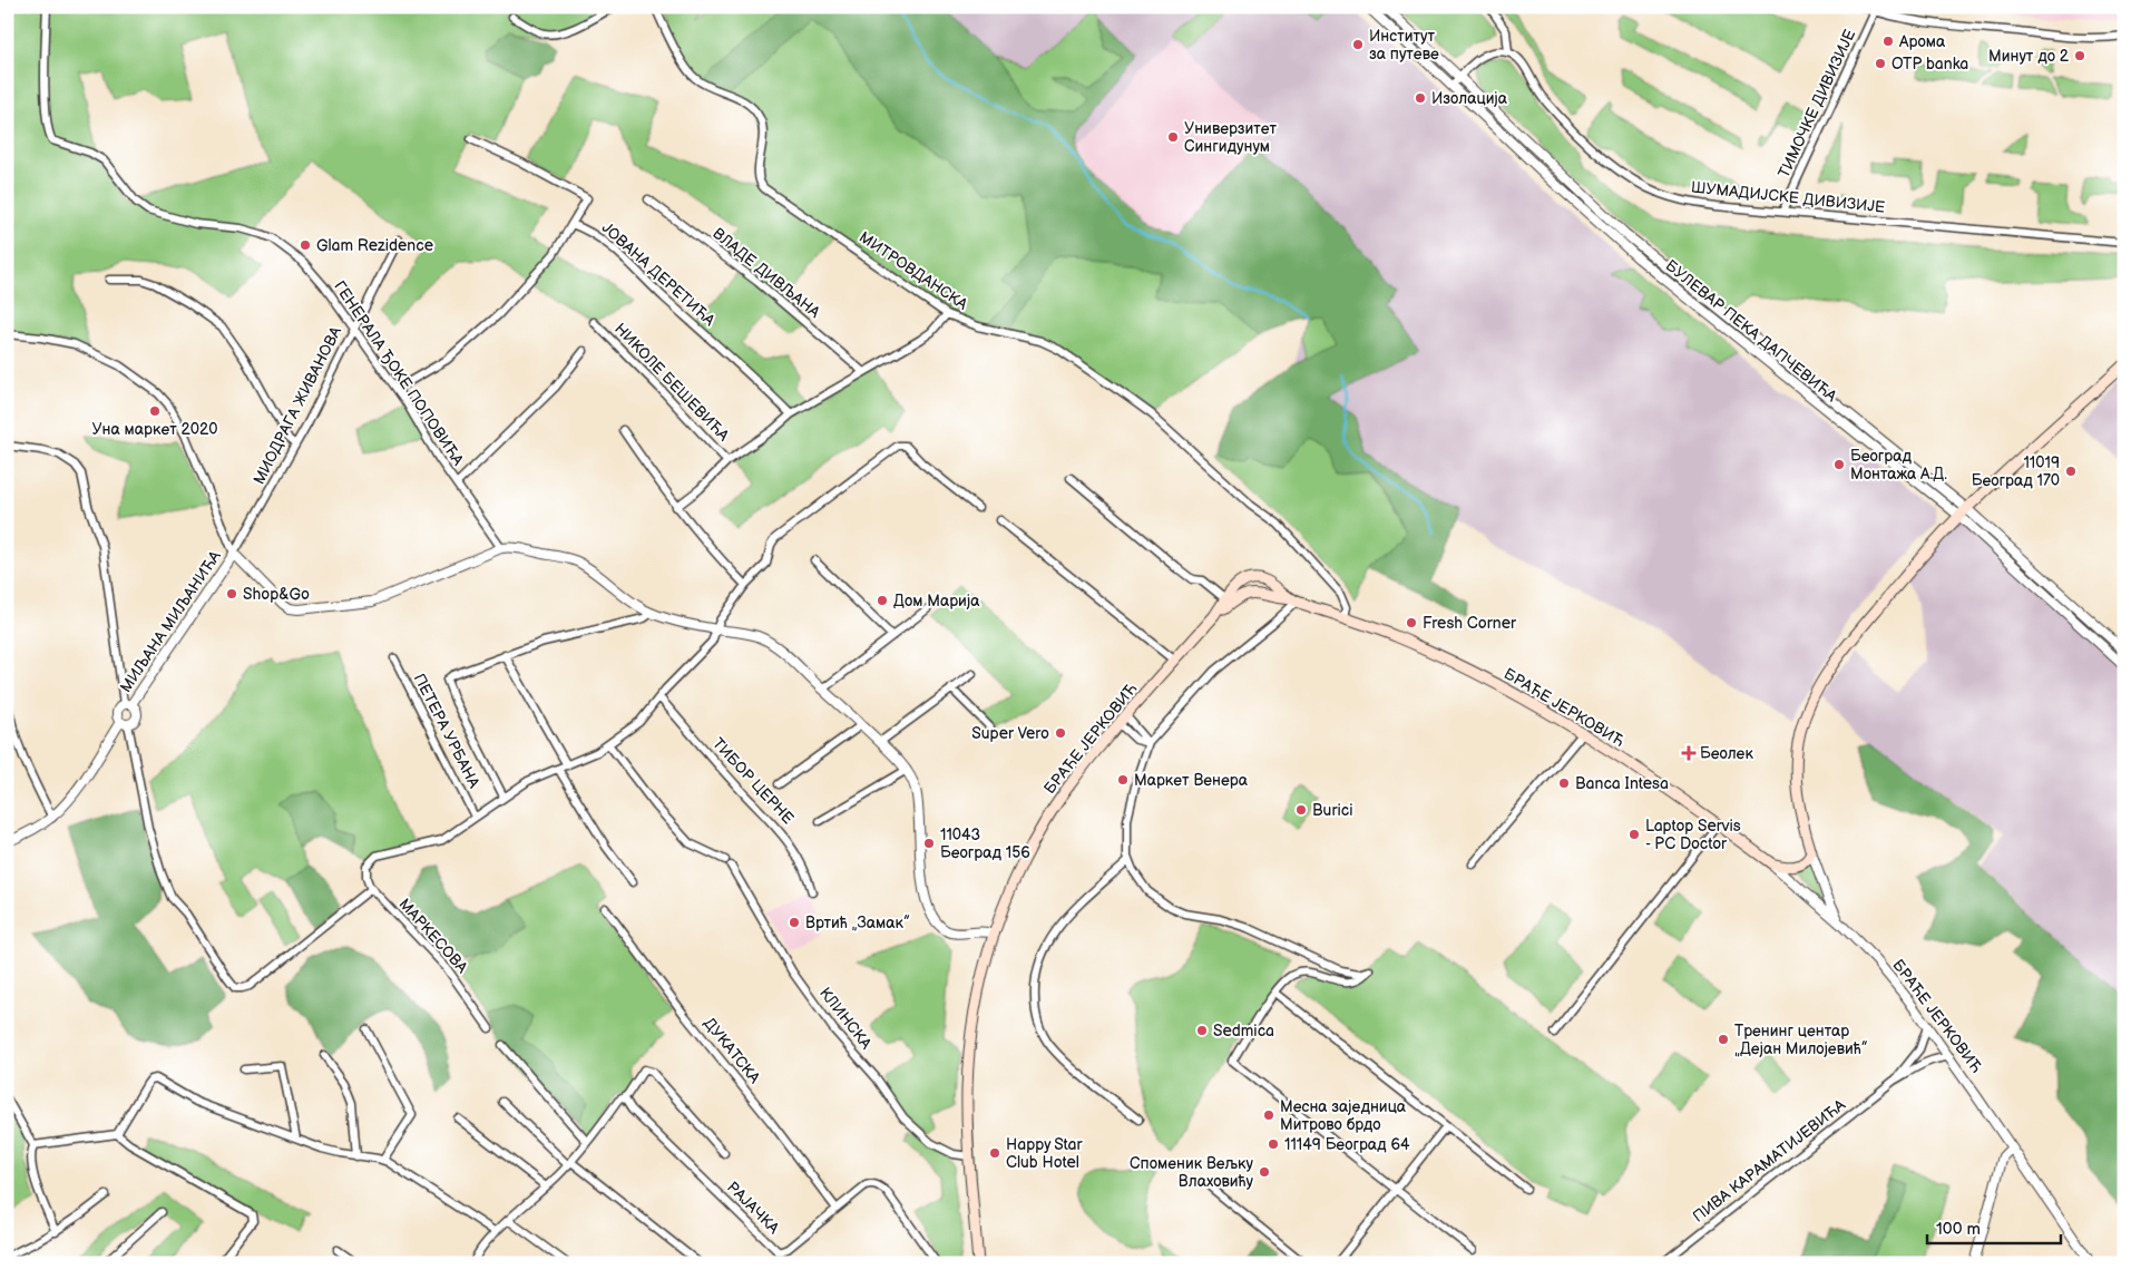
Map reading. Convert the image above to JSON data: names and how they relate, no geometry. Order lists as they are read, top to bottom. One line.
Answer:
{"streets":{"main road":["БРАЋЕ ЈЕРКОВИЋ"],"street":["ТИМОЧКЕ ДИВИЗИЈЕ","ШУМАДИЈСКЕ ДИВИЗИЈЕ","МИТРОВДАНСКА","ВЛАДЕ ДИВЉАНА","ЈОВАНА ДЕРЕТИЋА","БУЛЕВАР ПЕКА ДАПЧЕВИЋА","ГЕНЕРАЛА ЂОКЕ ПОПОВИЋА","НИКОЛЕ БЕШЕВИЋА","МИОДРАГА ЖИВАНОВА","МИЉАНА МИЉАНИЋА","ПЕТЕРА УРБАНА","ТИБОР ЦЕРНЕ","МАРКЕСОВА","КЛИНСКА","ДУКАТСКА","ПИВА КАРАМАТИЈЕВИЋА","РАЈАЧКА"]},"crossings":[["ТИМОЧКЕ ДИВИЗИЈЕ","ШУМАДИЈСКЕ ДИВИЗИЈЕ"],["МИТРОВДАНСКА","БРАЋЕ ЈЕРКОВИЋ"],["ГЕНЕРАЛА ЂОКЕ ПОПОВИЋА","МИОДРАГА ЖИВАНОВА"],["МИОДРАГА ЖИВАНОВА","МИЉАНА МИЉАНИЋА"],["БРАЋЕ ЈЕРКОВИЋ","КЛИНСКА"],["БРАЋЕ ЈЕРКОВИЋ","ПИВА КАРАМАТИЈЕВИЋА"],["ДУКАТСКА","РАЈАЧКА"]],"places":{"other":["Арома","Институт за путеве","Минут до 2","OTP banka","Изолација","Универзитет Сингидунум","Glam Rezidence","Уна маркет 2020","Београд Монтажа А.Д.","11019 Београд 170","Shop&Go","Дом Марија","Fresh Corner","Super Vero","Маркет Венера","Banca Intesa","Burici","Laptop Servis - PC Doctor","11043 Београд 156","Вртић „Замак”","Sedmica","Тренинг центар „Дејан Милојевић”","Месна заједница Митрово брдо","11149 Београд 64","Happy Star Club Hotel","Споменик Вељку Влаховићу"],"health":["Беолек"]},"scale_bar":"100 m"}
